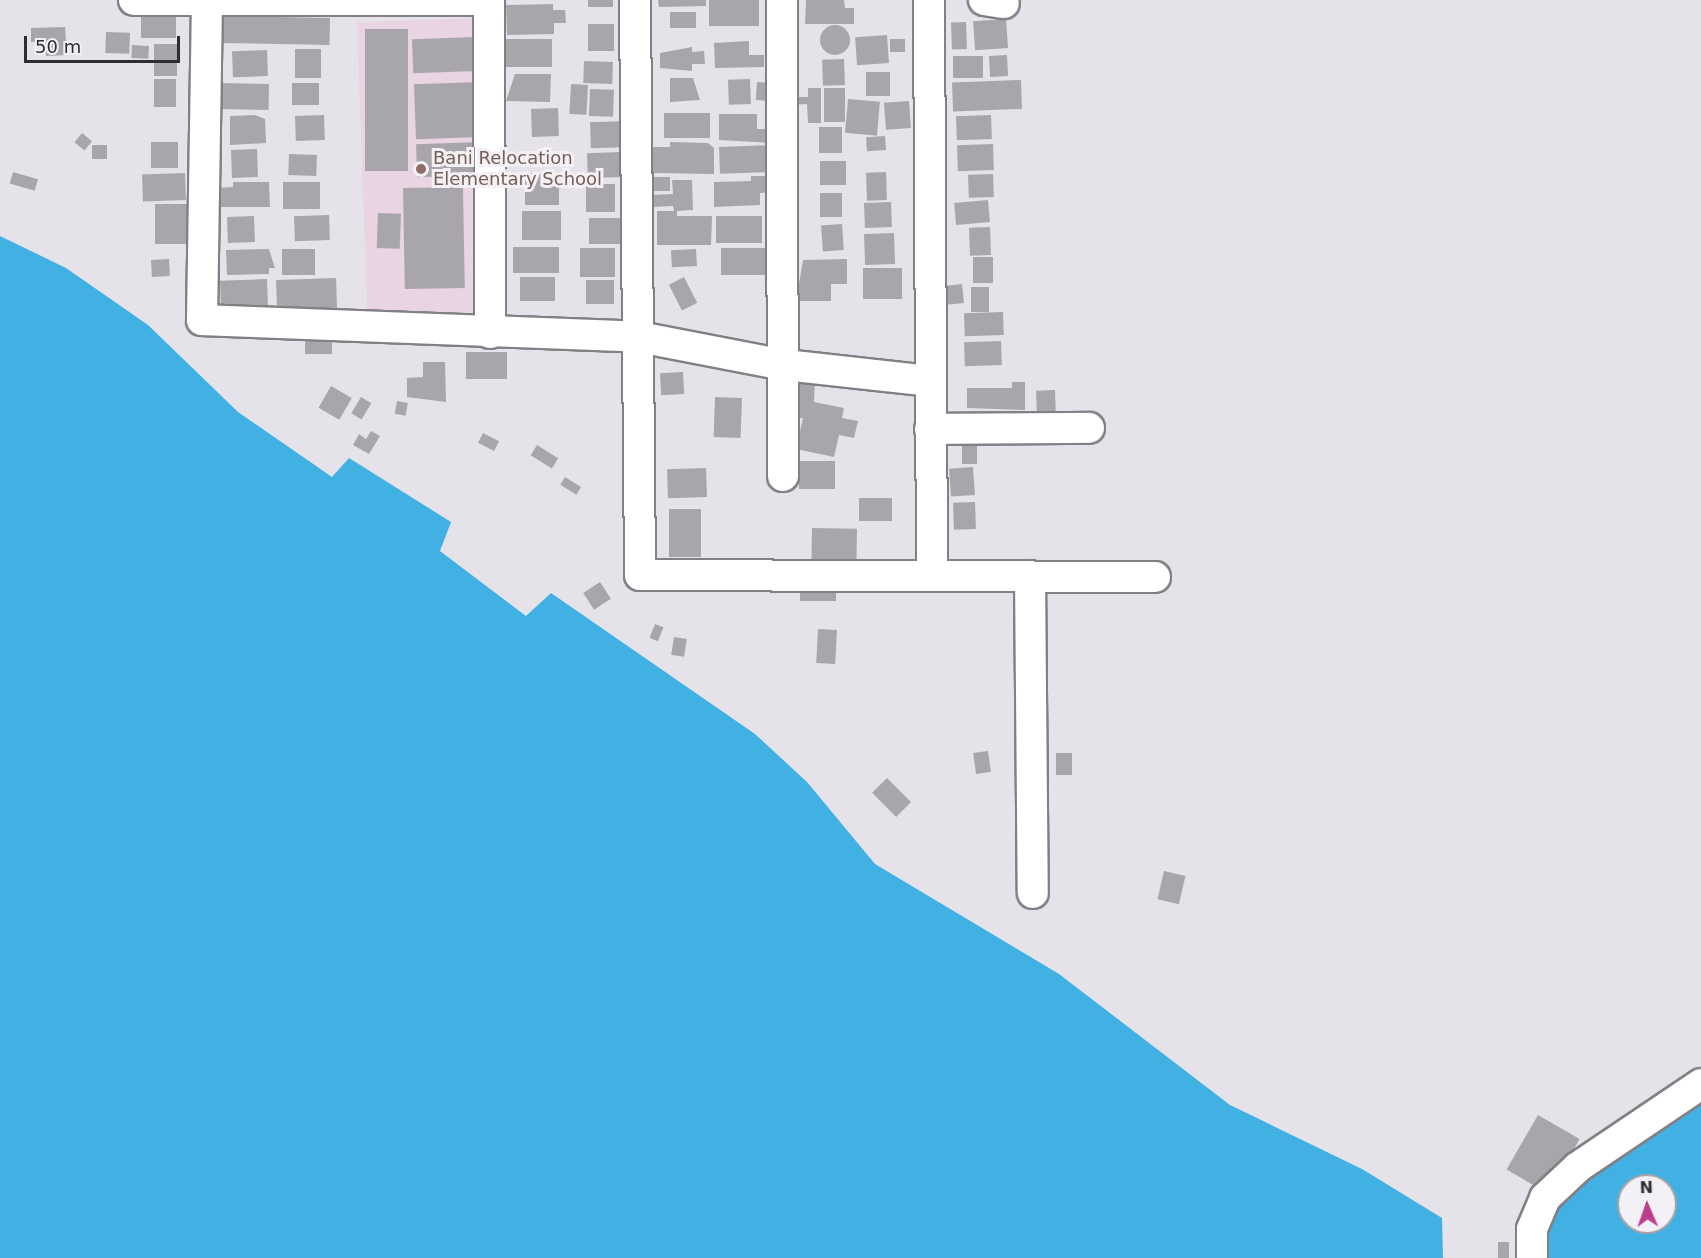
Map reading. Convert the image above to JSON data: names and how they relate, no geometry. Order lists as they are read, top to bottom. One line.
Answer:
{"places":["Bani Relocation Elementary School"],"scale_bar":"50 m","north":"top"}
